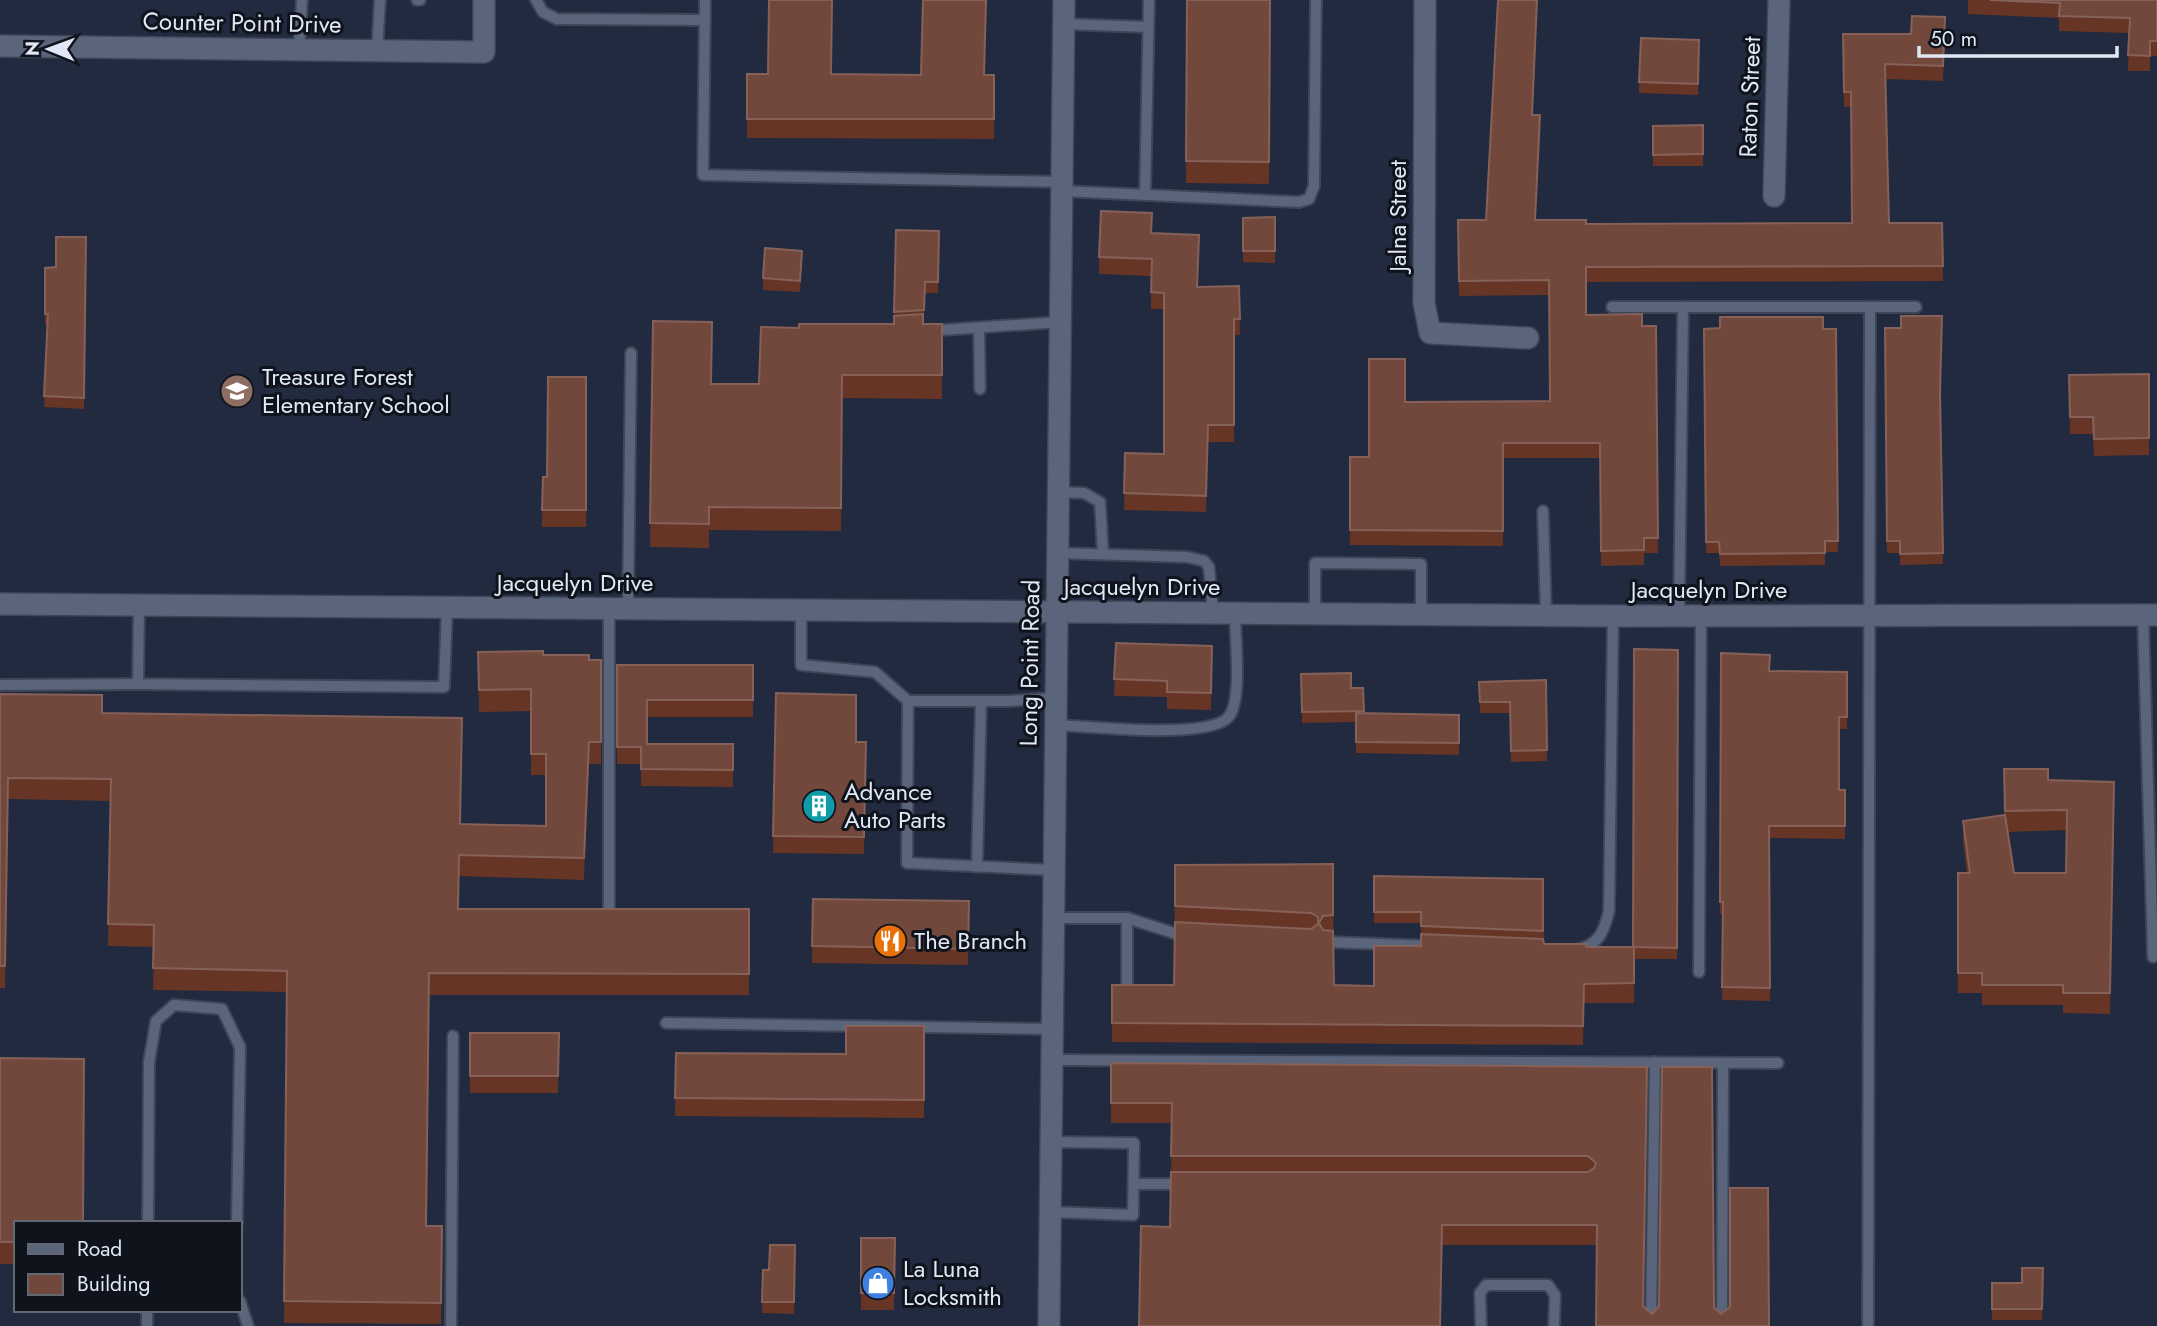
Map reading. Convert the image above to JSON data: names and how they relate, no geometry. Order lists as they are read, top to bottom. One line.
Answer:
{"streets":{"street":["Counter Point Drive","Raton Street","Jalna Street","Jacquelyn Drive","Long Point Road"]},"crossings":[["Jacquelyn Drive","Long Point Road"]],"places":{"school or university":["Treasure Forest Elementary School"],"building":["Advance Auto Parts"],"restaurant":["The Branch"],"shop":["La Luna Locksmith"]},"legend":["Road","Building"],"scale_bar":"50 m","north":"left"}
